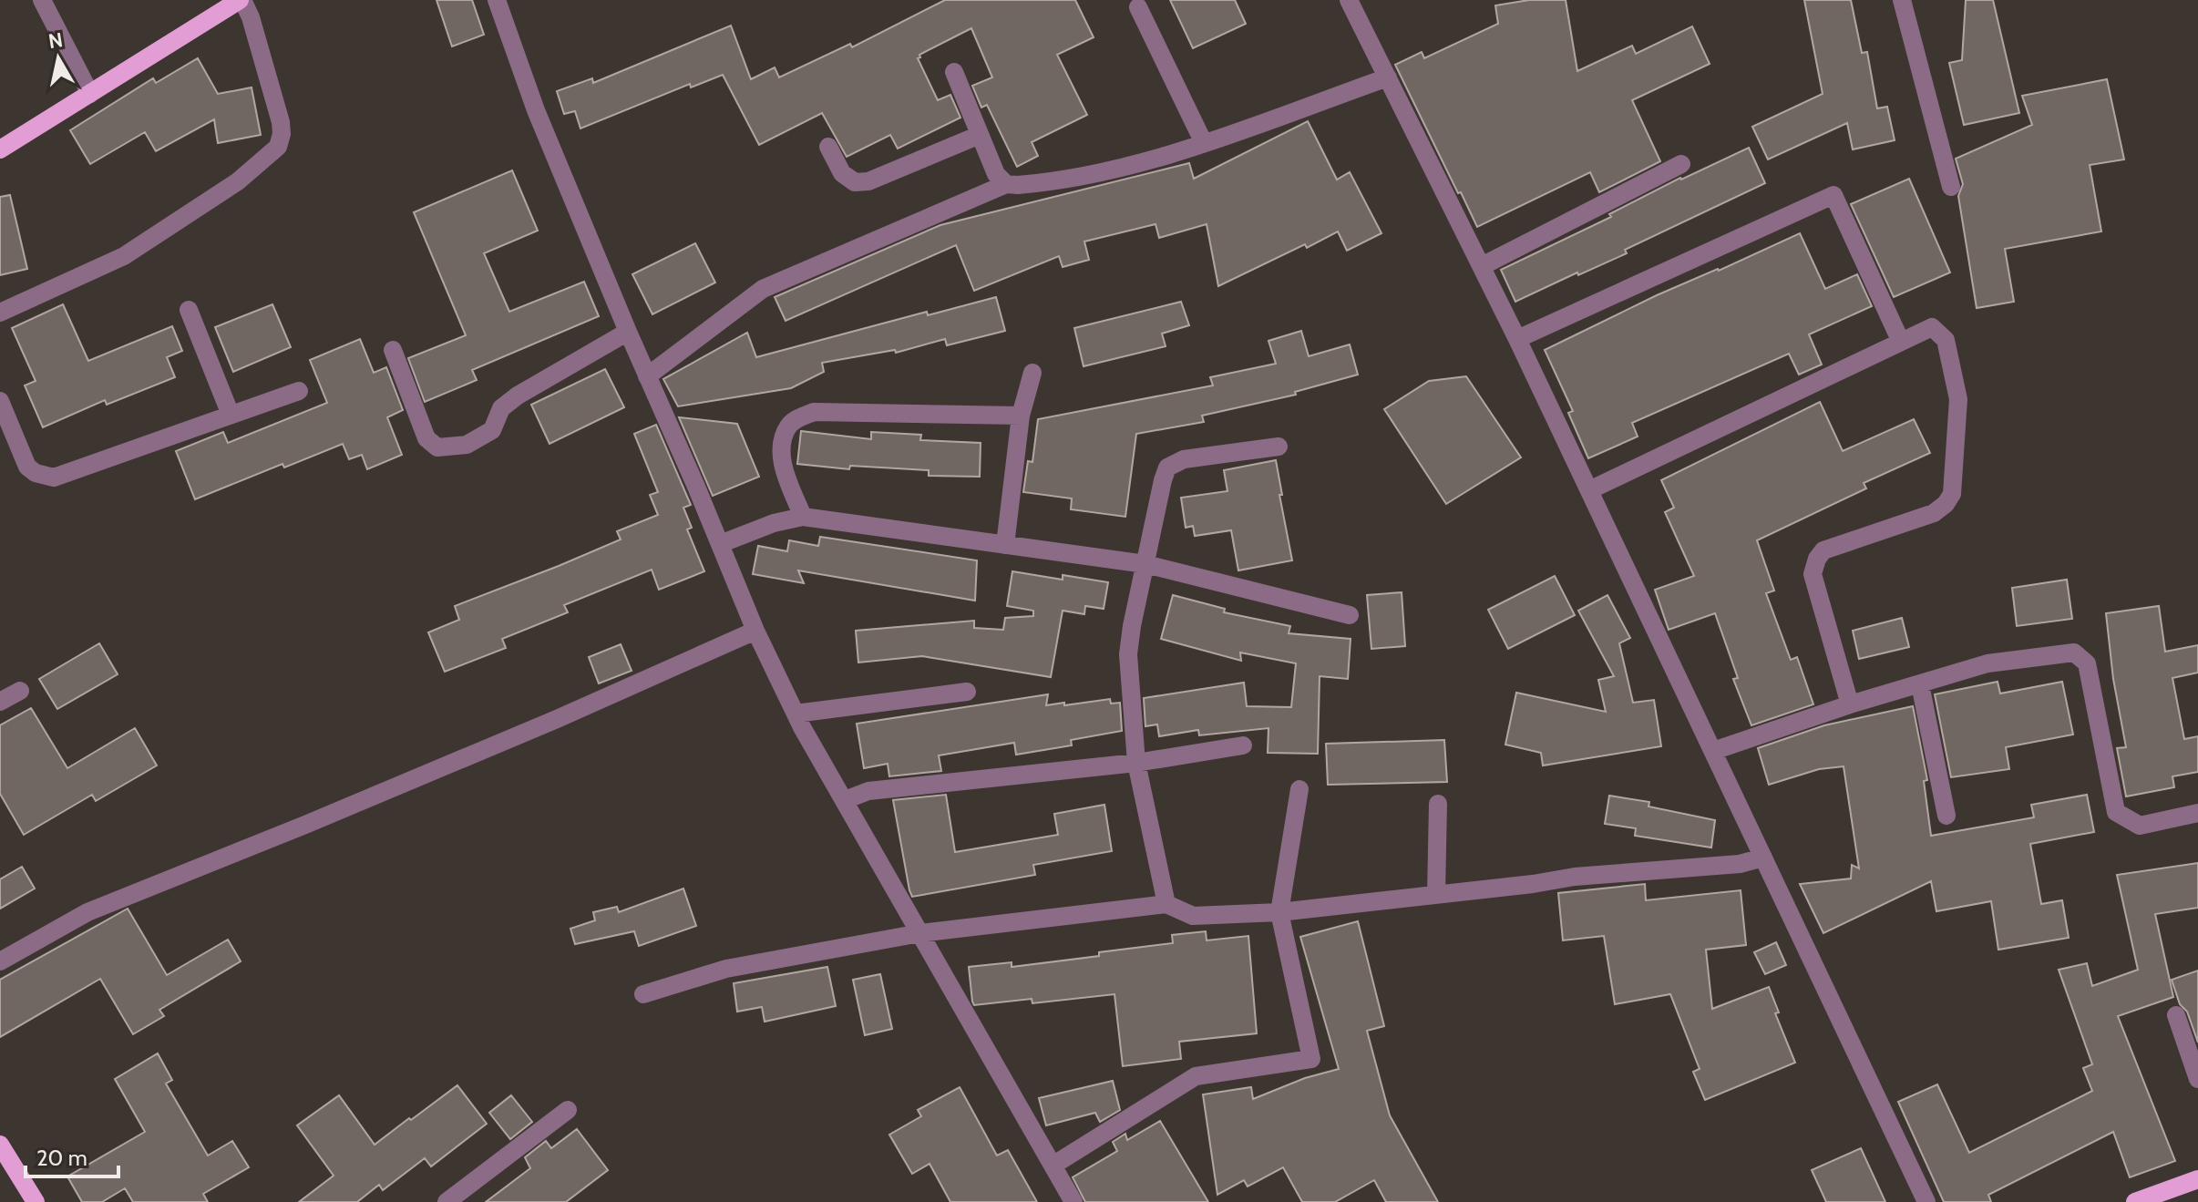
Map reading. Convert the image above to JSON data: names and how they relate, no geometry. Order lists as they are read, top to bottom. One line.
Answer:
{"scale_bar":"20 m","north":"top"}
